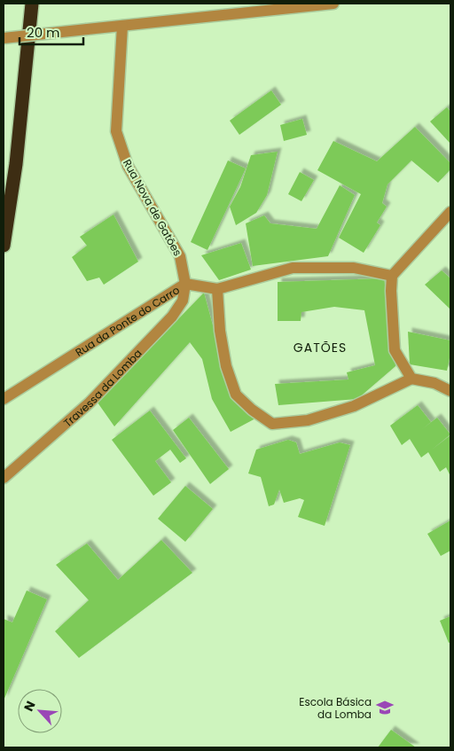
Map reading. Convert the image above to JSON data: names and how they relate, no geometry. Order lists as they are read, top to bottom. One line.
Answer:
{"streets":{"street":["Rua Nova de Gatões","Rua da Ponte do Carro","Travessa da Lomba"]},"crossings":[["Rua Nova de Gatões","Rua da Ponte do Carro"],["Rua Nova de Gatões","Travessa da Lomba"],["Rua da Ponte do Carro","Travessa da Lomba"]],"districts":["GATÕES"],"places":{"school or university":["Escola Básica da Lomba"]},"scale_bar":"20 m","north":"top left"}
